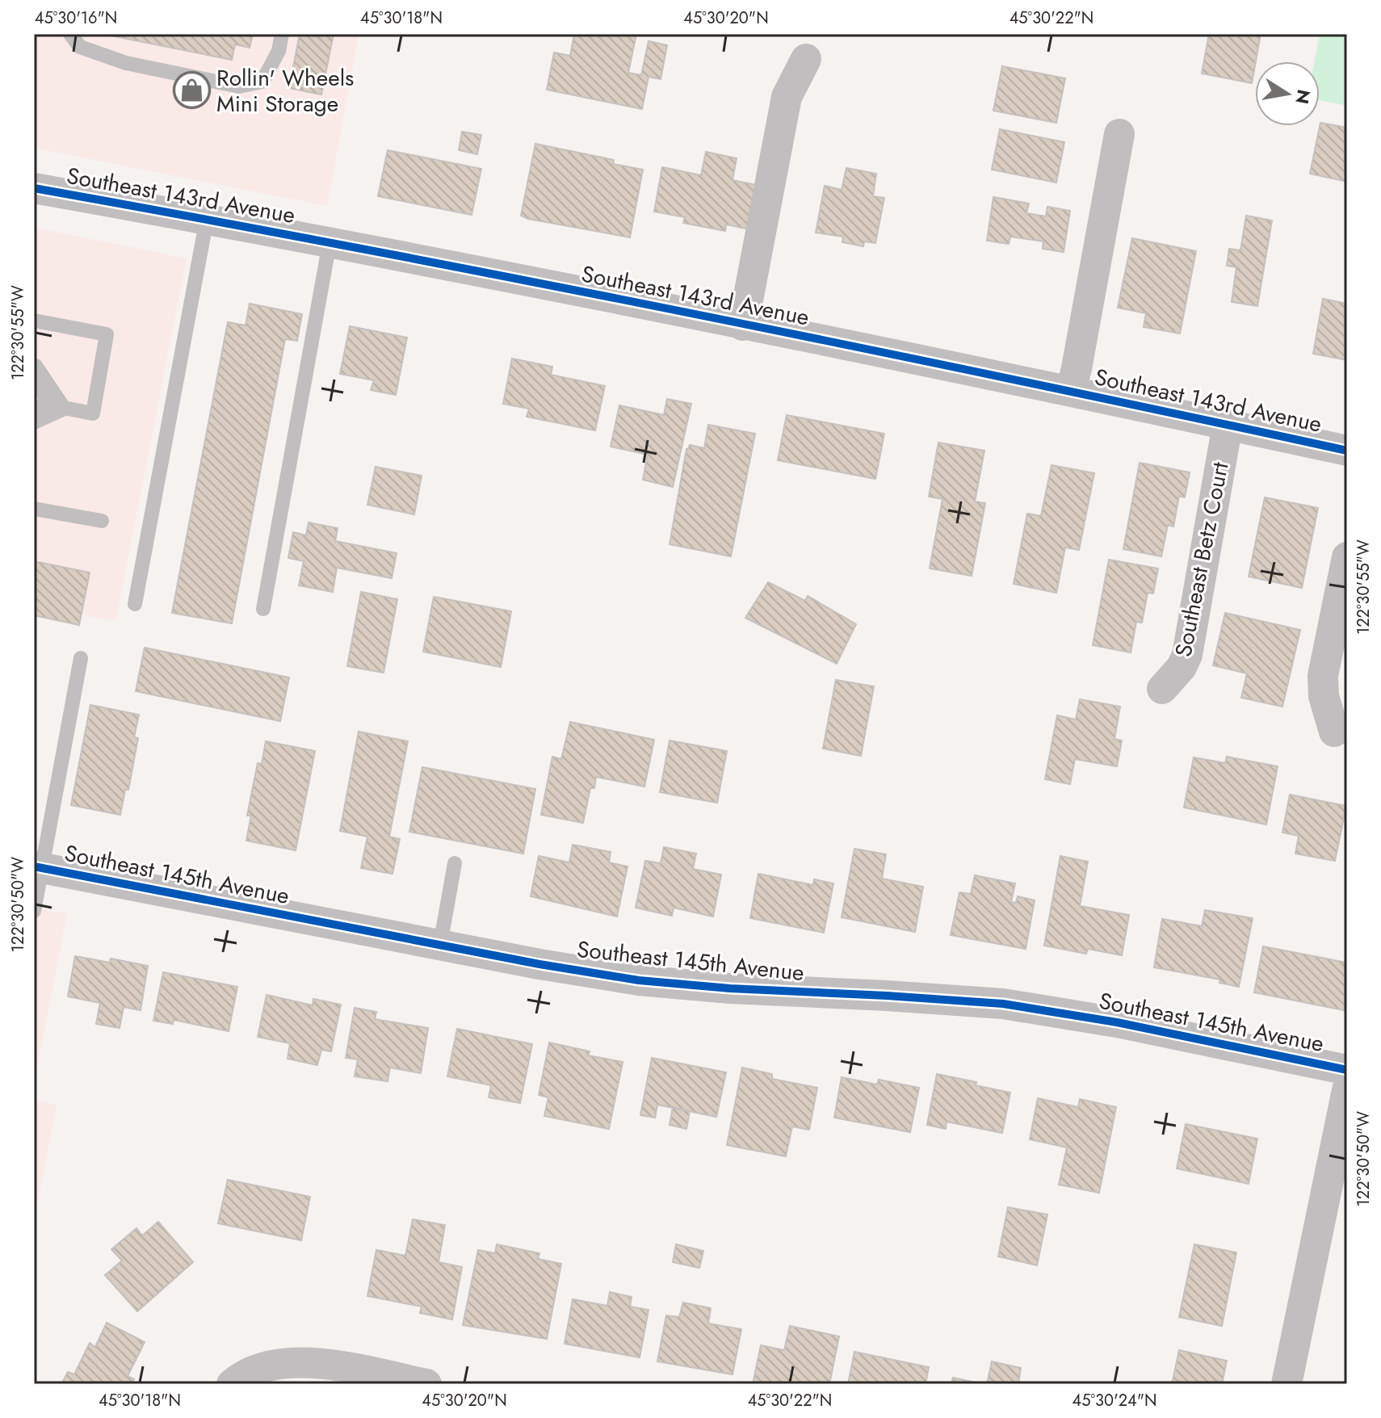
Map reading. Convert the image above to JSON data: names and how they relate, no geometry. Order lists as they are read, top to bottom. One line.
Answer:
{"streets":{"street":["Southeast 143rd Avenue","Southeast Betz Court","Southeast 145th Avenue"]},"crossings":[["Southeast 143rd Avenue","Southeast Betz Court"]],"places":{"shop":["Rollin' Wheels Mini Storage"]},"north":"right","coordinates":["45°30'16\"N","45°30'18\"N","45°30'20\"N","45°30'22\"N","122°30'55\"W","122°30'50\"W","45°30'24\"N"]}
